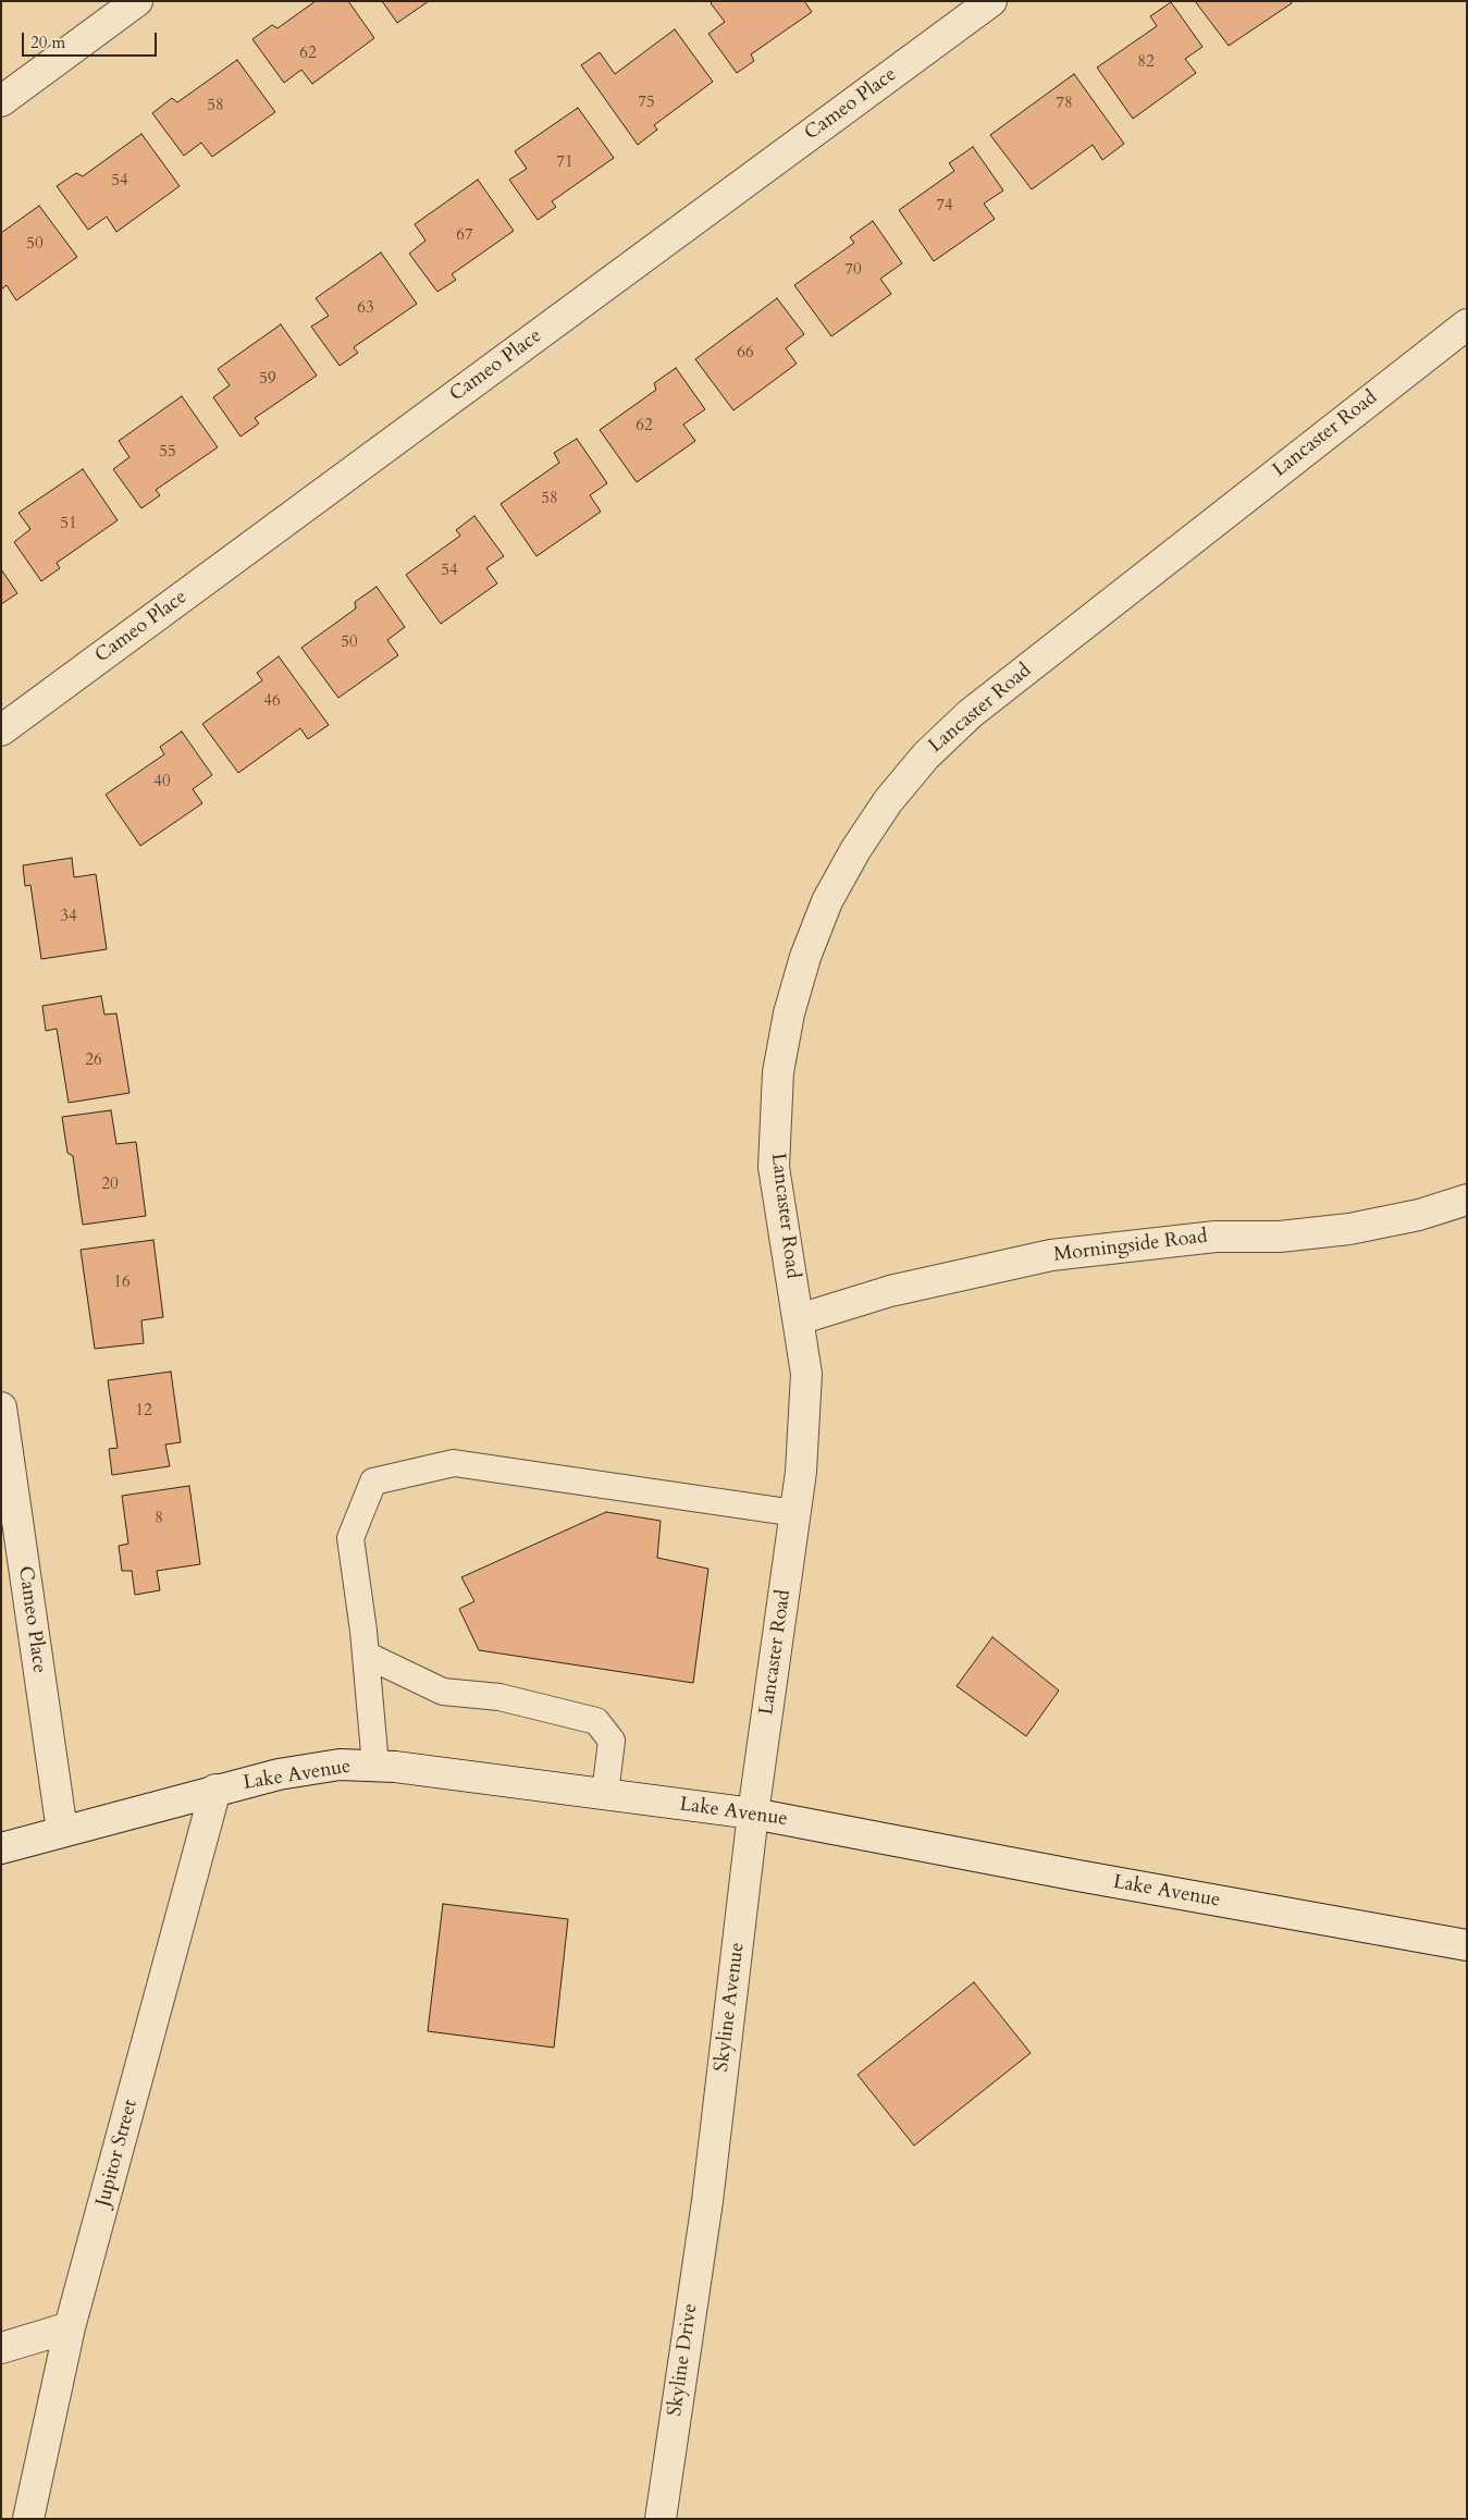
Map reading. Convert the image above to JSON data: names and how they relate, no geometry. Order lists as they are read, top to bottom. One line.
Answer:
{"streets":{"street":["Cameo Place","Lancaster Road","Morningside Road","Lake Avenue","Skyline Avenue","Jupitor Street","Skyline Drive"]},"crossings":[["Cameo Place","Lake Avenue"],["Lancaster Road","Morningside Road"],["Lancaster Road","Lake Avenue"],["Lancaster Road","Skyline Avenue"],["Lake Avenue","Skyline Avenue"],["Lake Avenue","Jupitor Street"],["Skyline Avenue","Skyline Drive"]],"house_numbers":["62","82","75","78","58","71","54","74","67","50","70","63","66","59","62","55","58","51","54","50","46","40","34","26","20","16","12","8"],"scale_bar":"20 m"}
